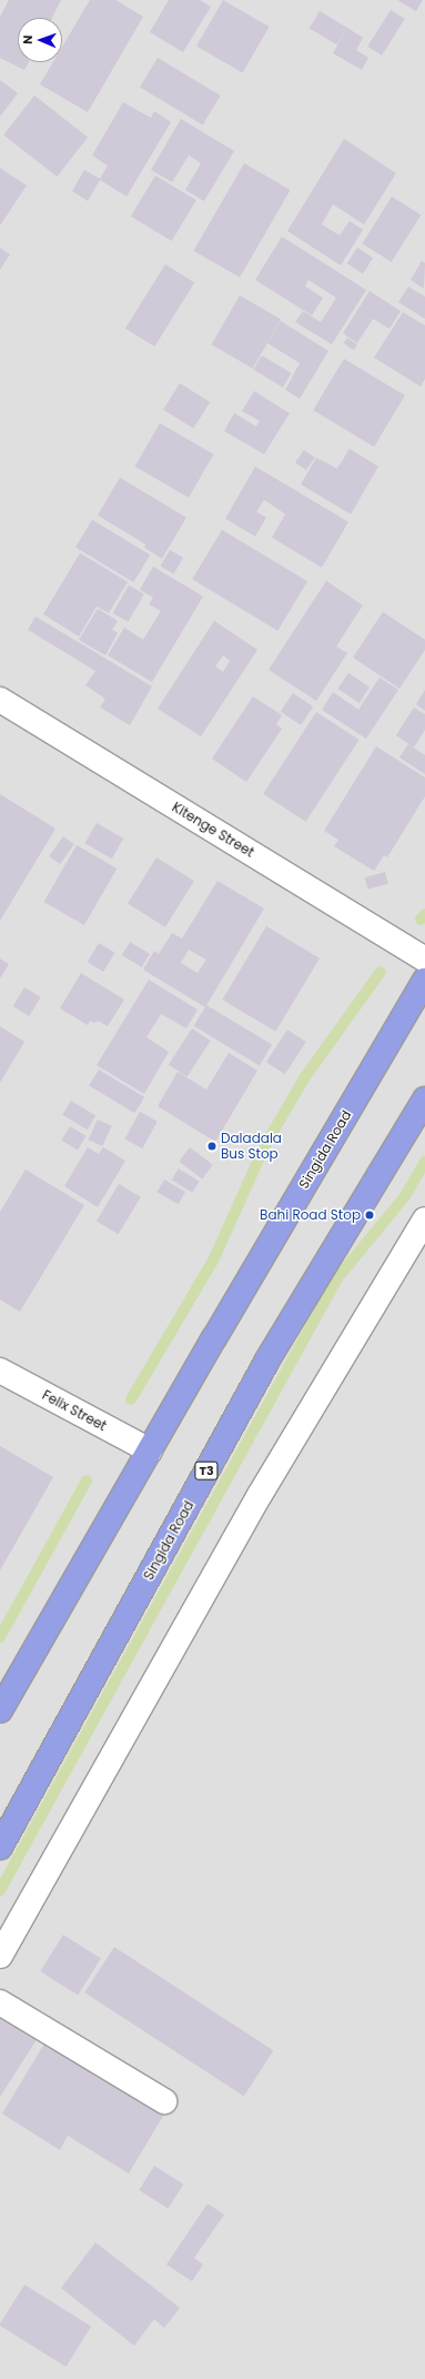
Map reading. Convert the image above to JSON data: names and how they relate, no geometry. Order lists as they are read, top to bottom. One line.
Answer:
{"streets":{"highway":["Singida Road","T3"],"street":["Kitenge Street","Felix Street"]},"crossings":[["Singida Road","Felix Street"]],"places":["Daladala Bus Stop","Bahi Road Stop"],"north":"left"}
